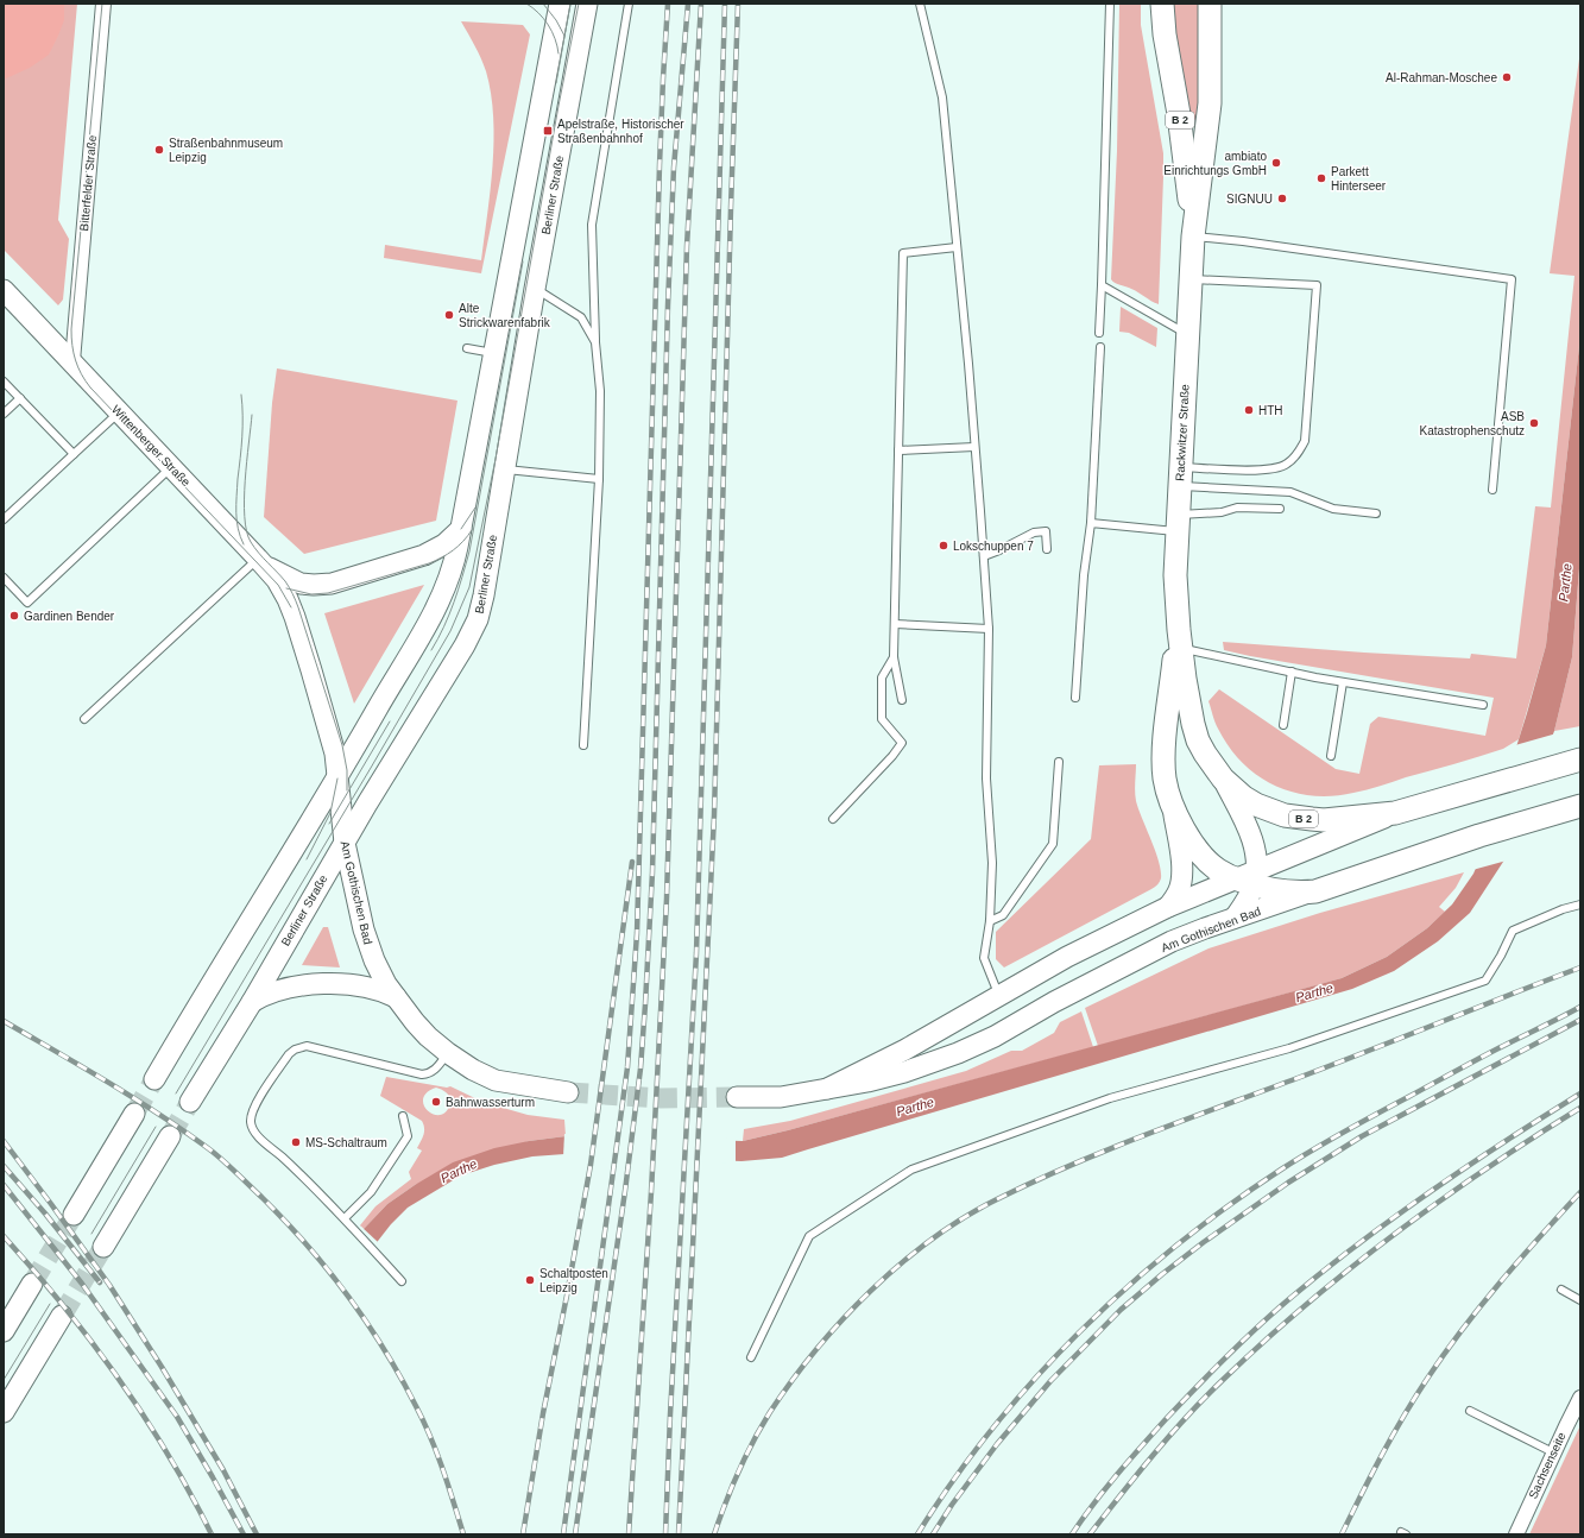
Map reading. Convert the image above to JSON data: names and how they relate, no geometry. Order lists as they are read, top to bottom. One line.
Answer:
{"streets":{"main road":["B 2","Berliner Straße","Rackwitzer Straße","Wittenberger Straße","Am Gothischen Bad"],"street":["Bitterfelder Straße","Sachsenseite"]},"crossings":[["Bitterfelder Straße","Wittenberger Straße"],["Berliner Straße","Am Gothischen Bad"],["Rackwitzer Straße","Am Gothischen Bad"],["Wittenberger Straße","Am Gothischen Bad"]],"water":["Parthe"],"places":{"other":["Al-Rahman-Moschee","Straßenbahnmuseum Leipzig","ambiato Einrichtungs GmbH","Parkett Hinterseer","SIGNUU","Alte Strickwarenfabrik","HTH","ASB Katastrophenschutz","Lokschuppen 7","Gardinen Bender","Bahnwasserturm","MS-Schaltraum","Schaltposten Leipzig"],"transit":["Apelstraße, Historischer Straßenbahnhof"]}}
